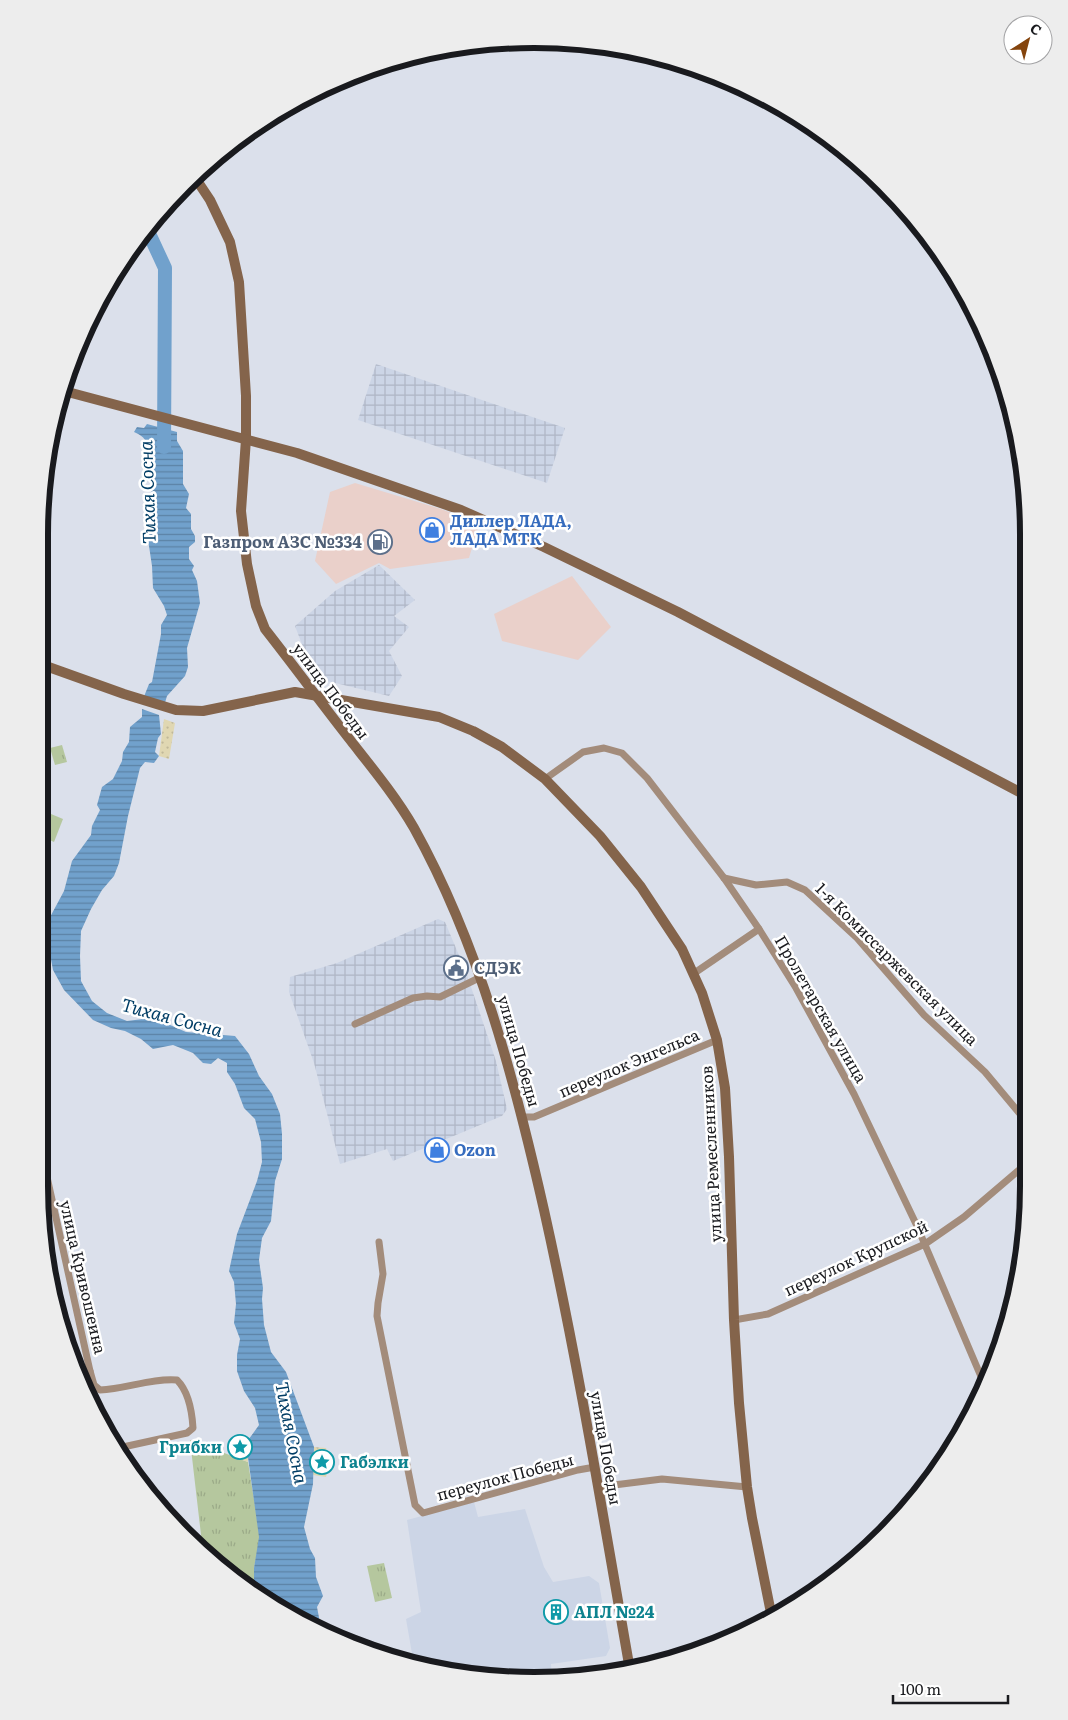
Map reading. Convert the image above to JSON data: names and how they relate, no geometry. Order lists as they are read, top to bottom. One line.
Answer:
{"streets":{"main road":["улица Победы","улица Ремесленников"],"street":["1-я Комиссаржевская улица","Пролетарская улица","переулок Энгельса","переулок Крупской","улица Кривошеина","переулок Победы"]},"crossings":[["улица Победы","переулок Энгельса"],["улица Победы","улица Ремесленников"],["улица Победы","переулок Победы"],["1-я Комиссаржевская улица","Пролетарская улица"],["Пролетарская улица","улица Ремесленников"],["Пролетарская улица","переулок Крупской"],["переулок Энгельса","улица Ремесленников"],["улица Ремесленников","переулок Крупской"]],"water":["Тихая Сосна"],"places":{"shop":["Диллер ЛАДА, ЛАДА МТК","Ozon"],"fuel station":["Газпром АЗС №334"],"public building":["СДЭК"],"place":["Грибки","Габэлки"],"building":["АПЛ №24"]},"scale_bar":"100 m","north":"top right"}
